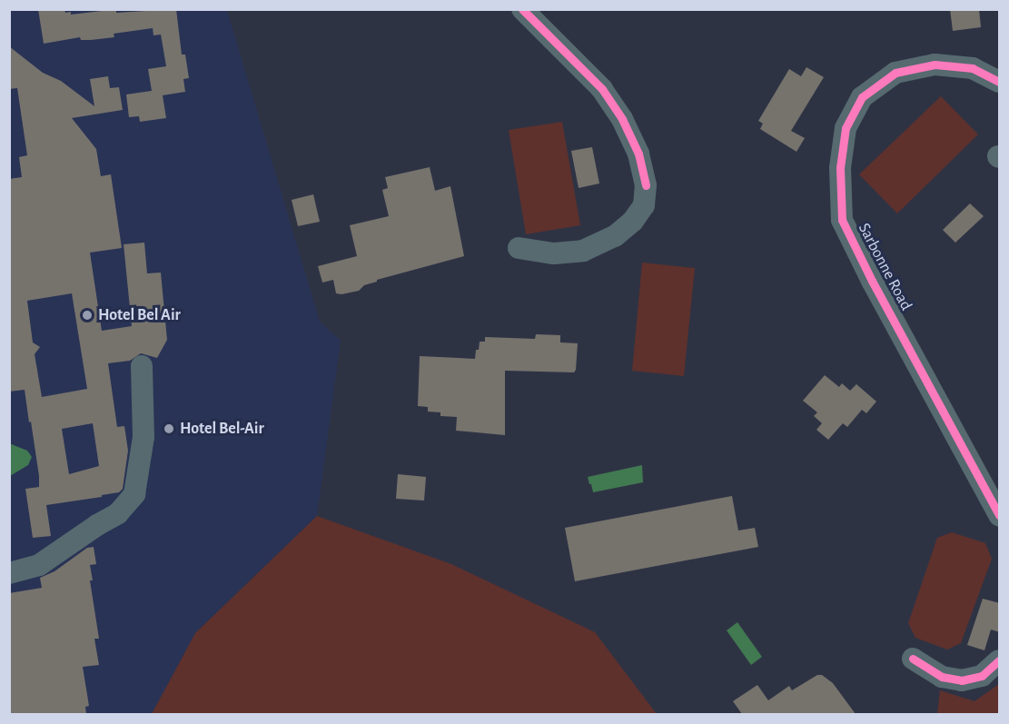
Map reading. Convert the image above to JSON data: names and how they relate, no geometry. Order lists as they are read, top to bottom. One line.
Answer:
{"streets":{"street":["Sarbonne Road"]},"places":["Hotel Bel Air","Hotel Bel-Air"]}
